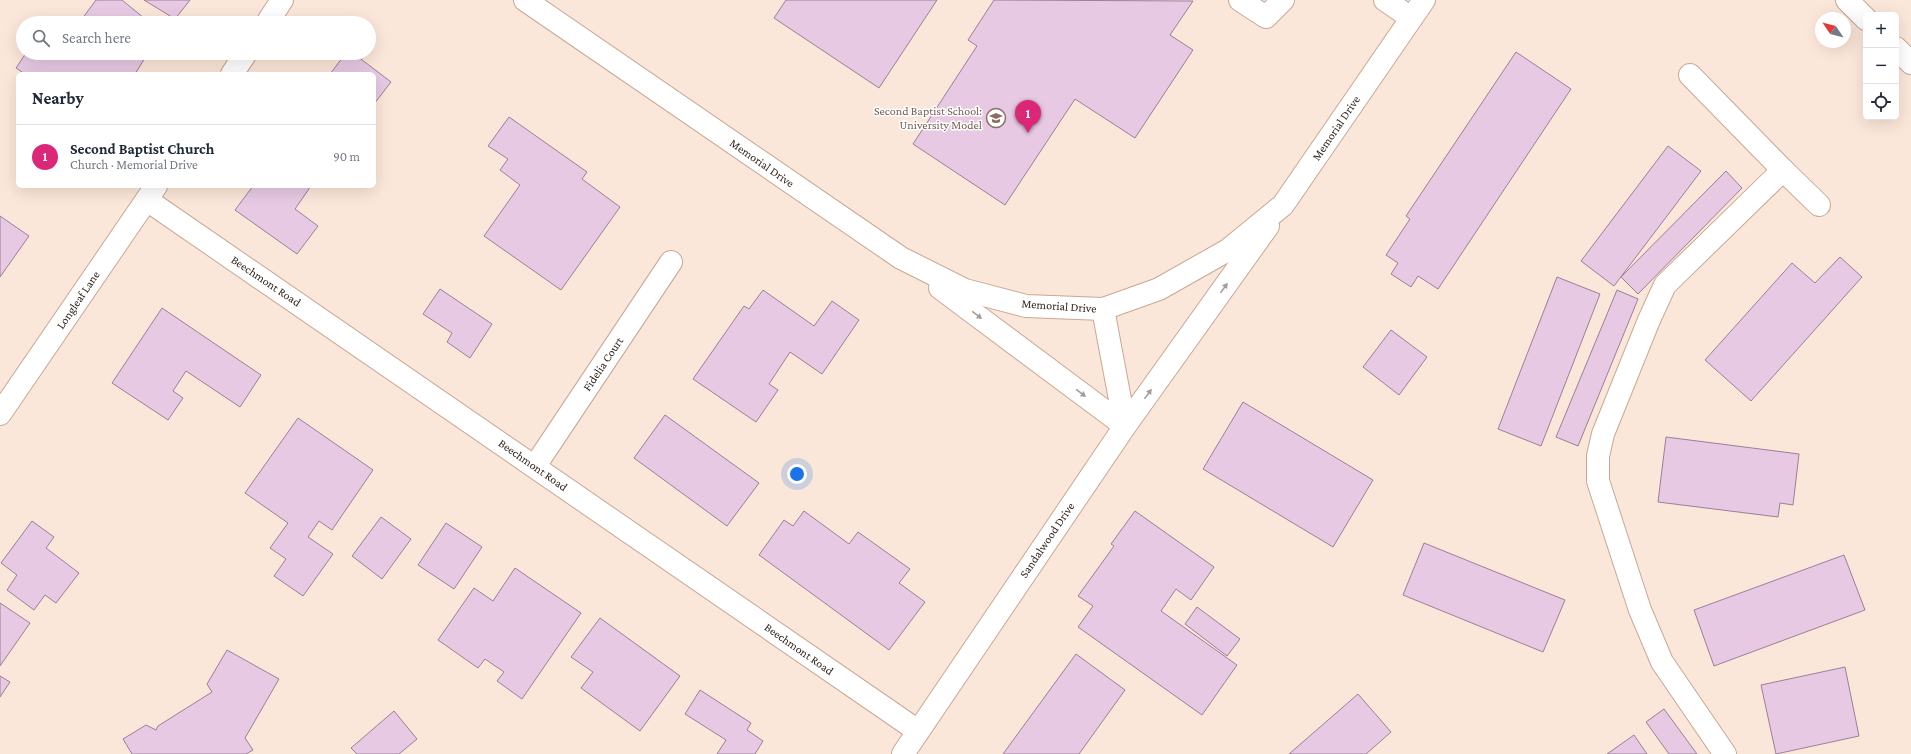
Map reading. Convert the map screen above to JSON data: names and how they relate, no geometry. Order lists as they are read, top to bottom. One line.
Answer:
{"streets":{"street":["Memorial Drive","Beechmont Road","Longleaf Lane","Fidelia Court","Sandalwood Drive"]},"crossings":[["Memorial Drive","Sandalwood Drive"],["Beechmont Road","Longleaf Lane"],["Beechmont Road","Fidelia Court"],["Beechmont Road","Sandalwood Drive"]],"one_way":["Sandalwood Drive"],"places":{"school or university":["Second Baptist School: University Model"]},"north":"top left","page":{"map_buttons":["+","−"],"search":"Search here","heading":"Nearby","pins":"1","list":[{"mark":"1","name":"Second Baptist Church","note":"Church · Memorial Drive","value":"90 m"}]}}
